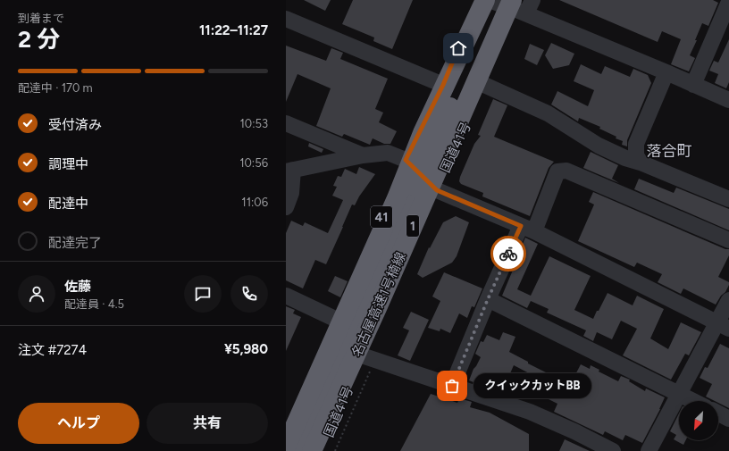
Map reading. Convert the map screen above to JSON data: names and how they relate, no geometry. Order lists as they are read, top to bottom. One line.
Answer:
{"streets":{"highway":["国道41号","41","1","名古屋高速1号楠線"]},"crossings":[["国道41号","名古屋高速1号楠線"]],"districts":["落合町"],"places":["クイックカットBB"],"north":"bottom left","page":{"heading":["2 分","到着まで","11:22–11:27"],"panel":["佐藤","配達員 · 4.5","注文 #7274","¥5,980"],"bar":"配達中 · 170 m","list":[["受付済み","10:53"],["調理中","10:56"],["配達中","11:06"],"配達完了"],"bubble":"クイックカットBB","buttons":["ヘルプ","共有"]}}
